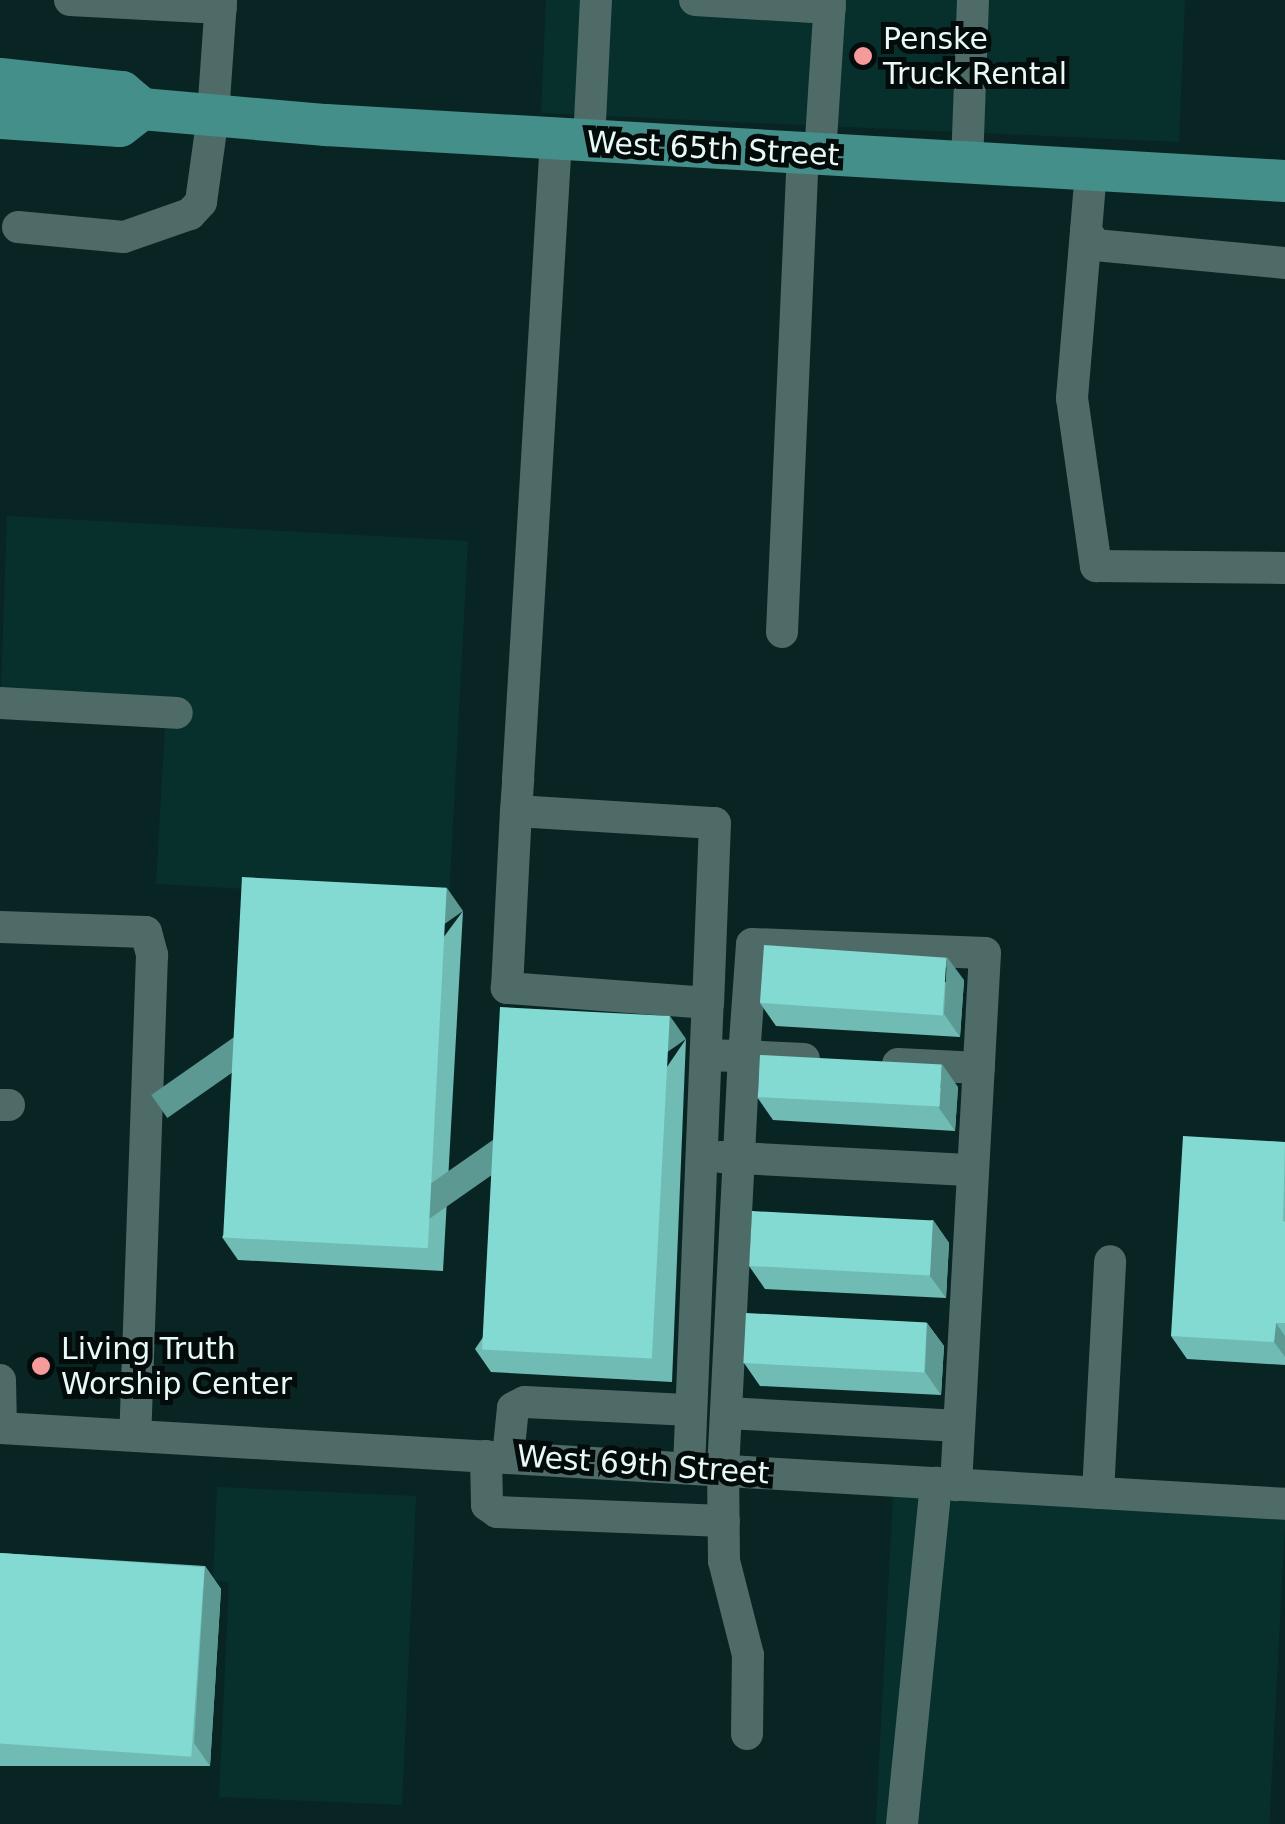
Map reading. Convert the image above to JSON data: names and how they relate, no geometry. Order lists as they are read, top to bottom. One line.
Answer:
{"streets":{"main road":["West 65th Street"],"street":["West 69th Street"]},"places":["Penske Truck Rental","Living Truth Worship Center"]}
